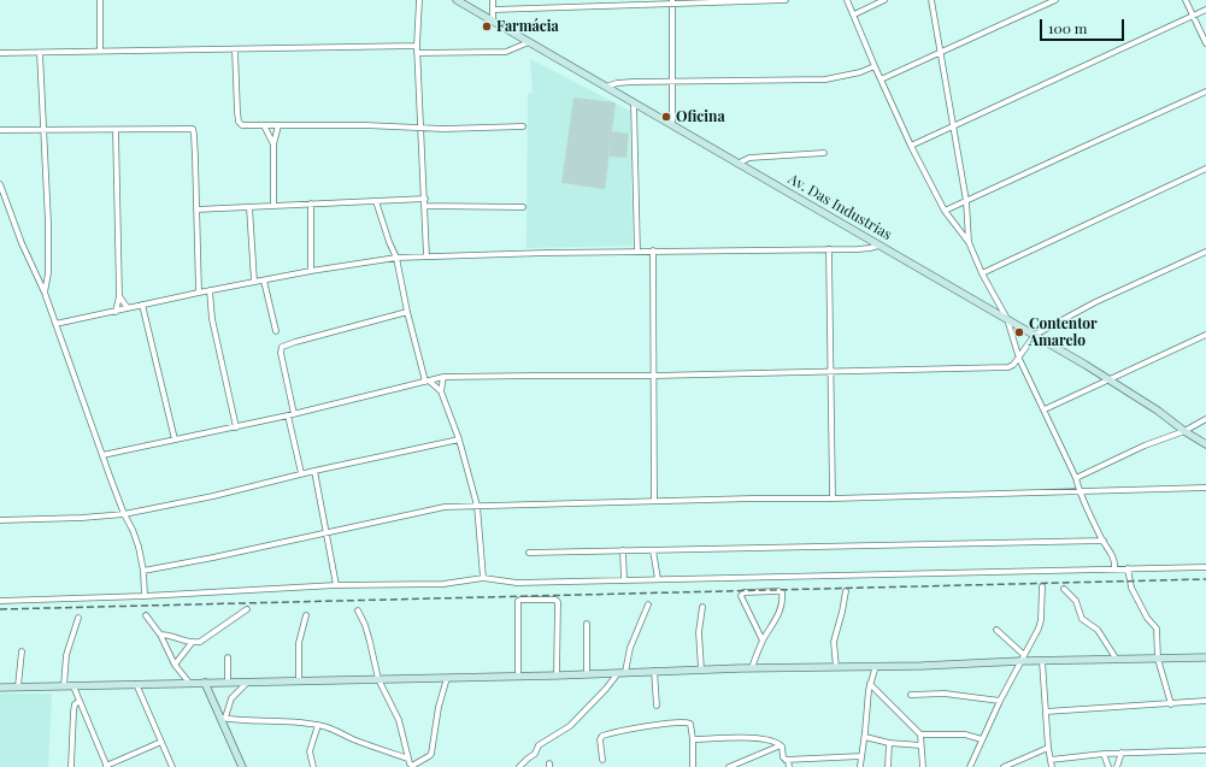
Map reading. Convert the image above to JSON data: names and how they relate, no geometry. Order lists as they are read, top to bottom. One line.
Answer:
{"streets":{"street":["Av. Das Industrias"]},"places":["Farmácia","Oficina","Contentor Amarelo"],"scale_bar":"100 m"}
